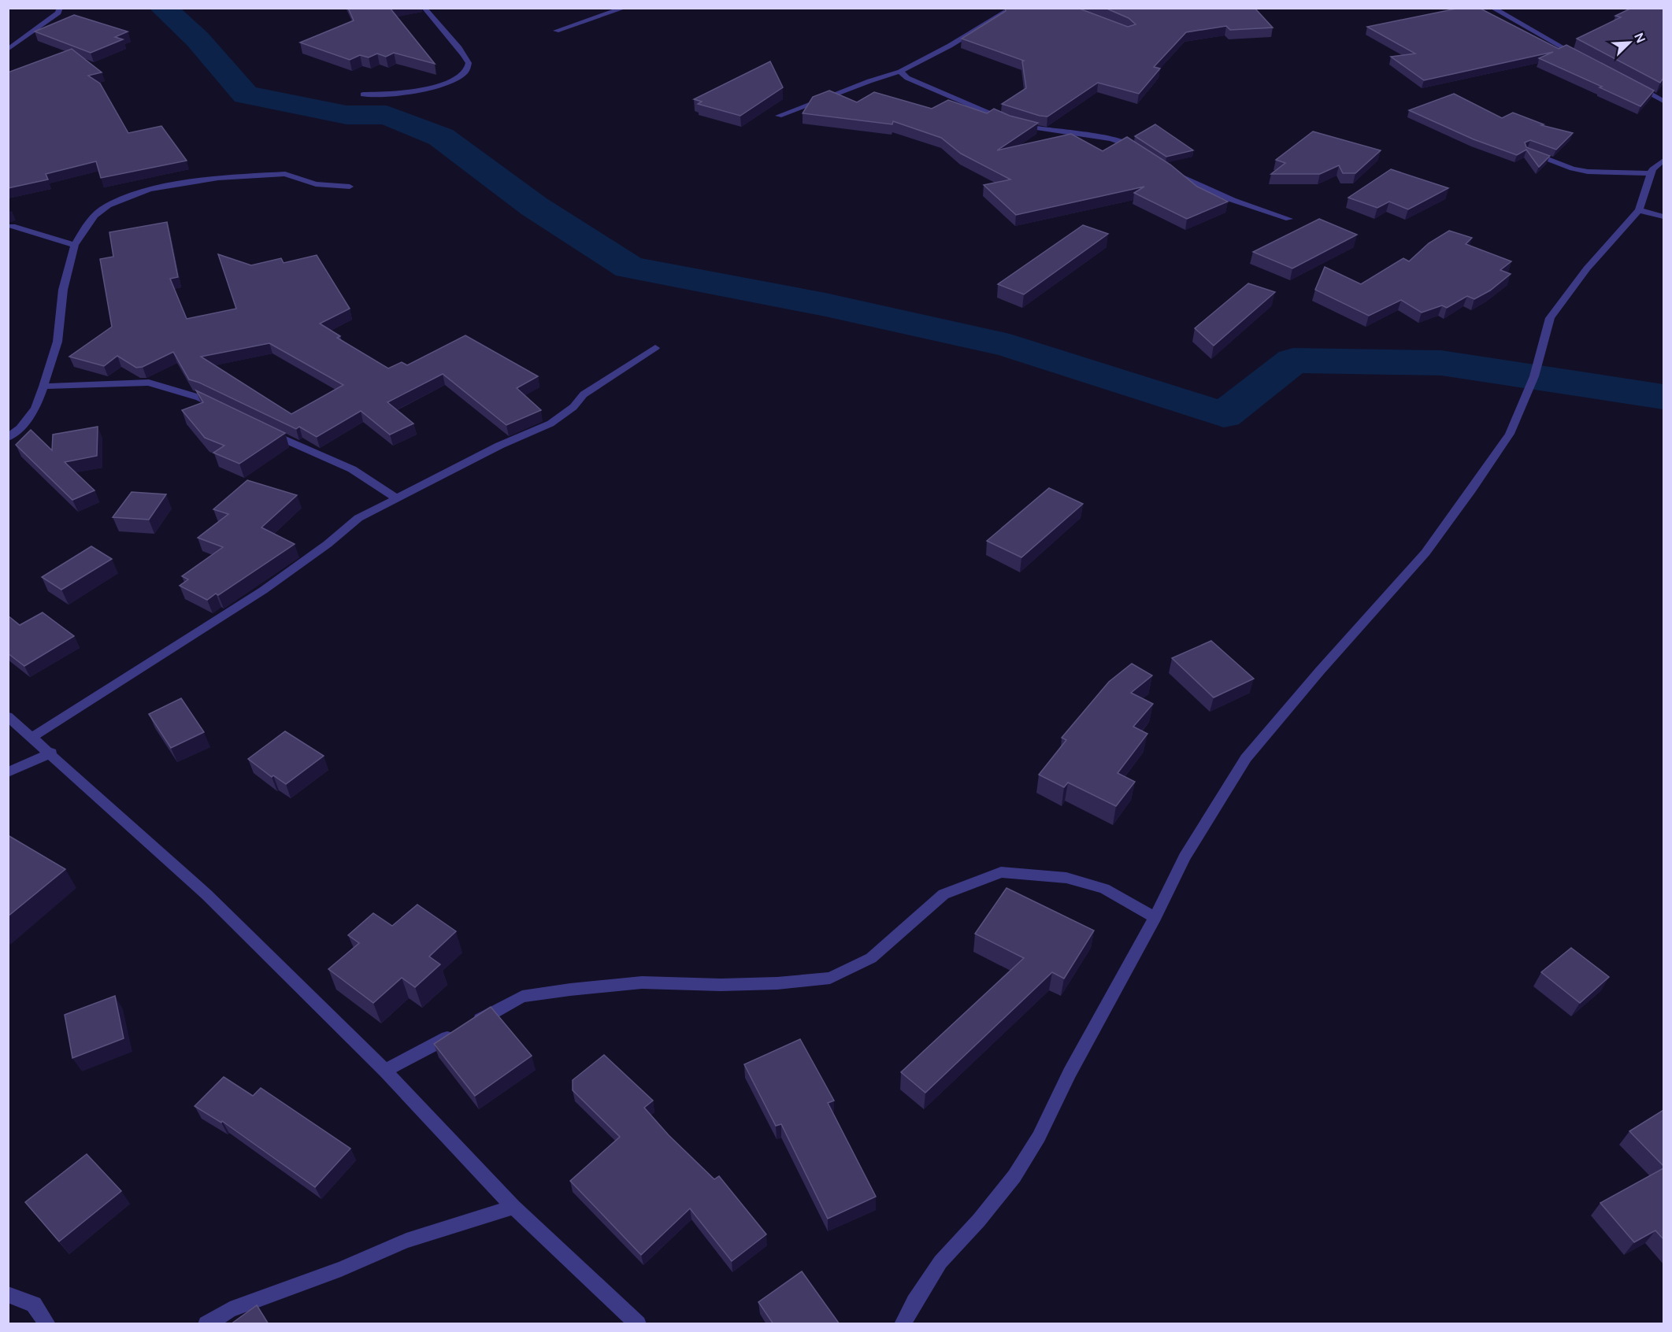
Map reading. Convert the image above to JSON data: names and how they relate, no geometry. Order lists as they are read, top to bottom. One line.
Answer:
{"north":"top right"}
